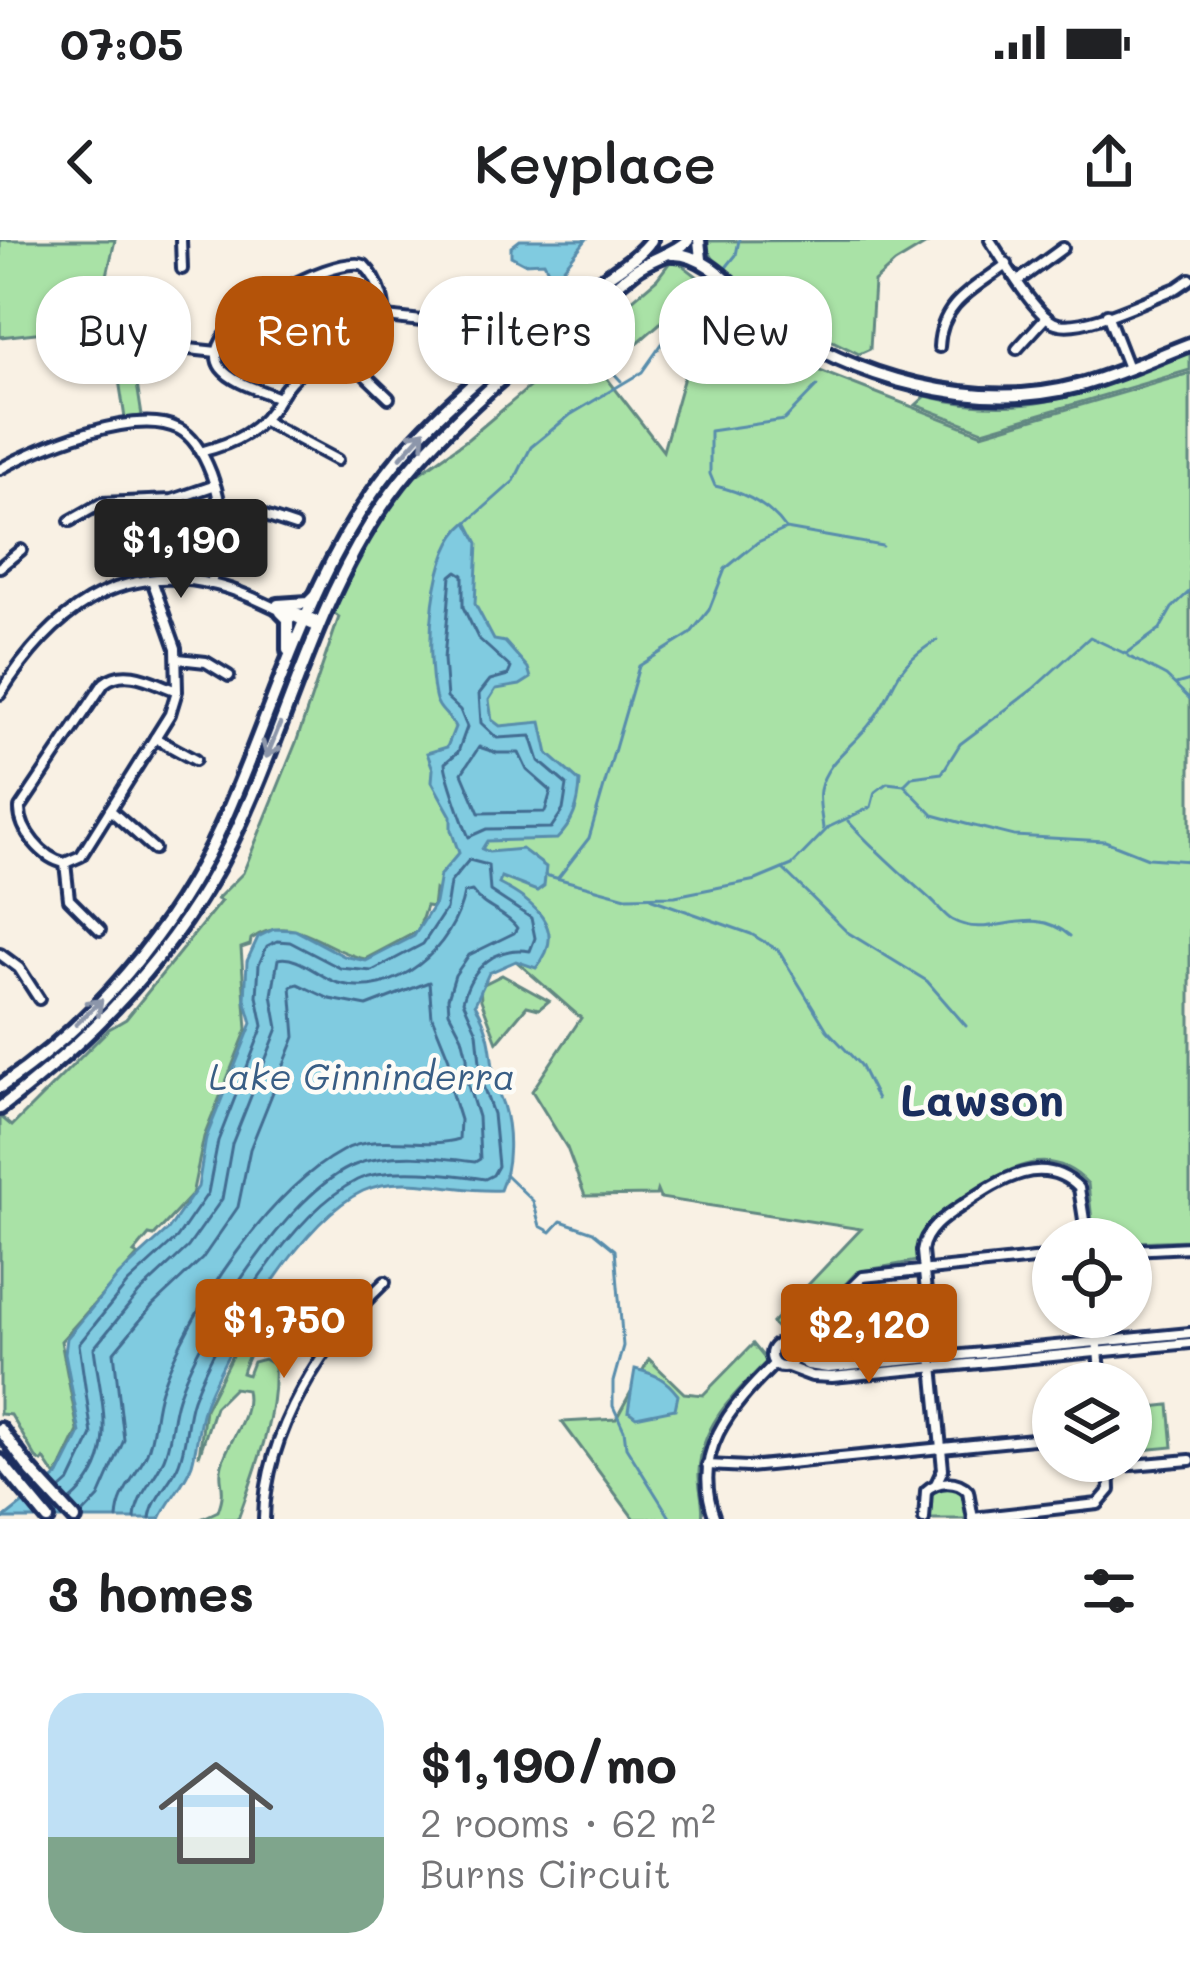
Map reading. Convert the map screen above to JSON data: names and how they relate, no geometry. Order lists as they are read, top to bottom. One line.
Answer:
{"districts":["Lawson"],"water":["Lake Ginninderra"],"page":{"status":"07:05","header":"Keyplace","chip":["Buy","Rent","Filters","New"],"price":["$1,190","$1,750","$2,120"],"heading":"3 homes","list":[{"name":"$1,190/mo","note":"2 rooms · 62 m² · Burns Circuit"}]}}
